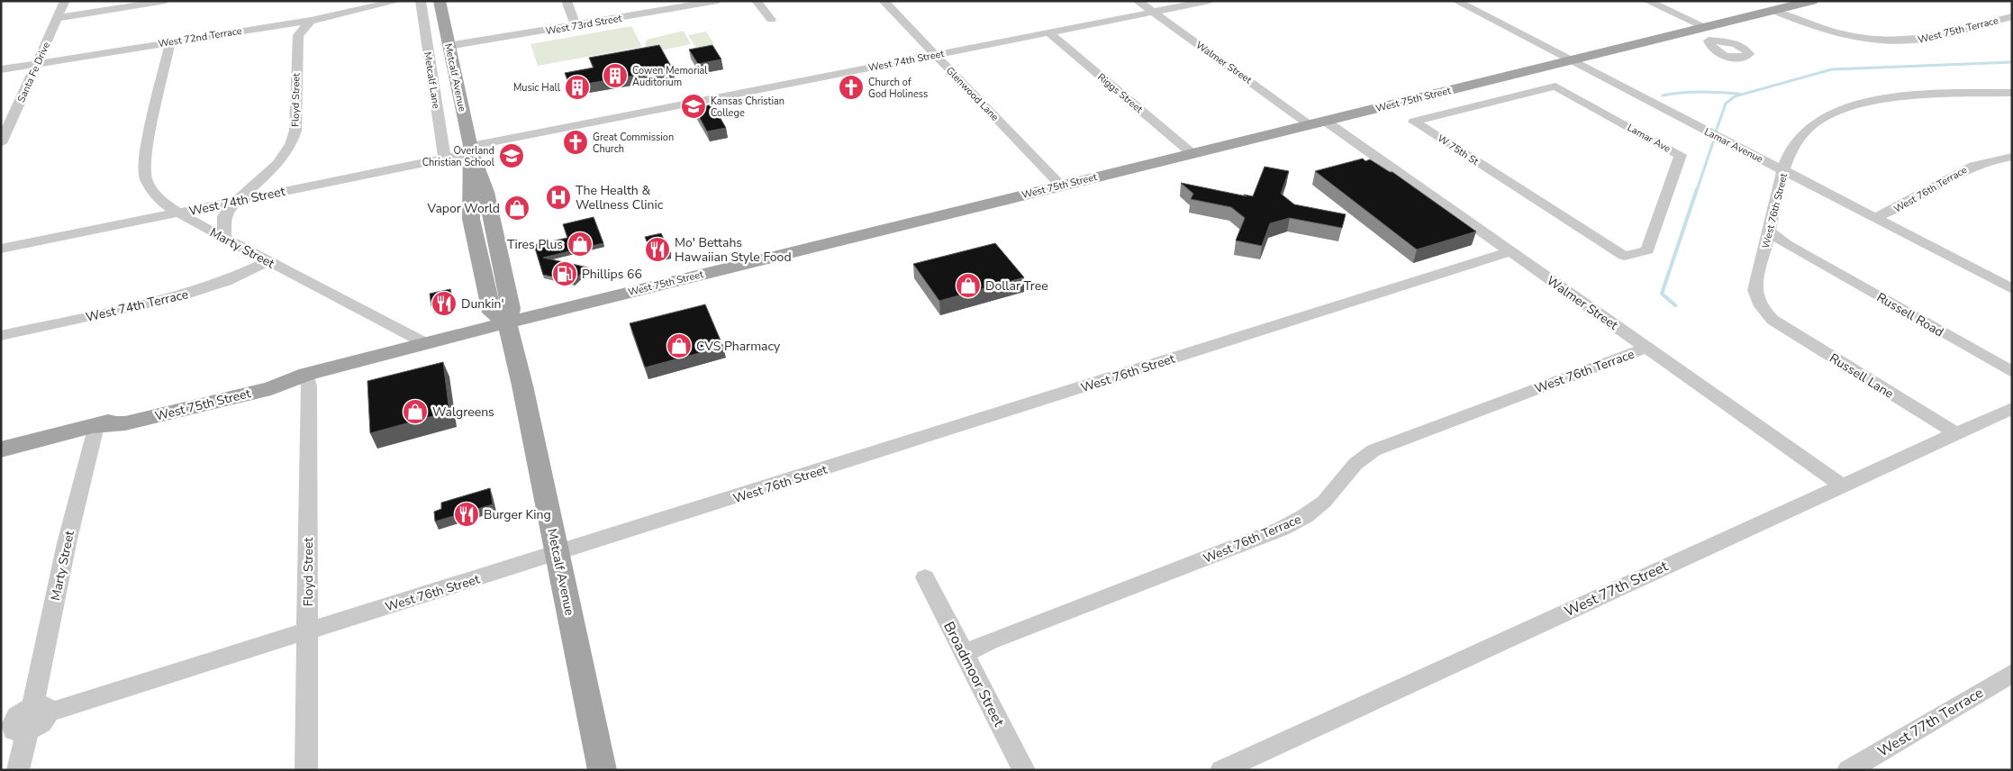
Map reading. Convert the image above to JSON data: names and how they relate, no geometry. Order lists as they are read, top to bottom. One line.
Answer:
{"streets":{"main road":["Metcalf Avenue","West 75th Street"],"street":["West 73rd Street","West 75th Terrace","West 72nd Terrace","West 74th Street","Walmer Street","Santa Fe Drive","Metcalf Lane","Riggs Street","Glenwood Lane","Floyd Street","Lamar Ave","Lamar Avenue","W 75th St","West 76th Terrace","West 76th Street","Marty Street","West 74th Terrace","Russell Road","Russell Lane","West 77th Street","Broadmoor Street","West 77th Terrace"]},"crossings":[["West 73rd Street","Metcalf Avenue"],["West 75th Terrace","West 75th Street"],["West 72nd Terrace","Santa Fe Drive"],["West 72nd Terrace","Floyd Street"],["West 72nd Terrace","Marty Street"],["West 74th Street","Walmer Street"],["West 74th Street","Metcalf Avenue"],["West 74th Street","Metcalf Lane"],["West 74th Street","Riggs Street"],["West 74th Street","Glenwood Lane"],["West 74th Street","Floyd Street"],["West 74th Street","Marty Street"],["Walmer Street","West 75th Street"],["Walmer Street","West 76th Terrace"],["Walmer Street","West 76th Street"],["Walmer Street","West 77th Street"],["Metcalf Avenue","West 75th Street"],["Metcalf Avenue","West 76th Street"],["Riggs Street","West 75th Street"],["Glenwood Lane","West 75th Street"],["West 75th Street","Floyd Street"],["West 75th Street","Lamar Avenue"],["West 75th Street","Marty Street"],["Floyd Street","West 76th Street"],["Floyd Street","Marty Street"],["Lamar Ave","W 75th St"],["Lamar Avenue","West 76th Terrace"],["Lamar Avenue","West 76th Street"],["West 76th Terrace","Broadmoor Street"],["West 76th Street","Marty Street"],["West 76th Street","Russell Road"],["West 76th Street","Russell Lane"],["Marty Street","West 74th Terrace"],["Russell Lane","West 77th Street"]],"places":{"building":["Cowen Memorial Auditorium","Music Hall"],"church":["Church of God Holiness","Great Commission Church"],"school or university":["Kansas Christian College","Overland Christian School"],"hospital":["The Health & Wellness Clinic"],"shop":["Vapor World","Tires Plus","Dollar Tree","CVS Pharmacy","Walgreens"],"restaurant":["Mo' Bettahs Hawaiian Style Food","Dunkin'","Burger King"],"fuel station":["Phillips 66"]}}
